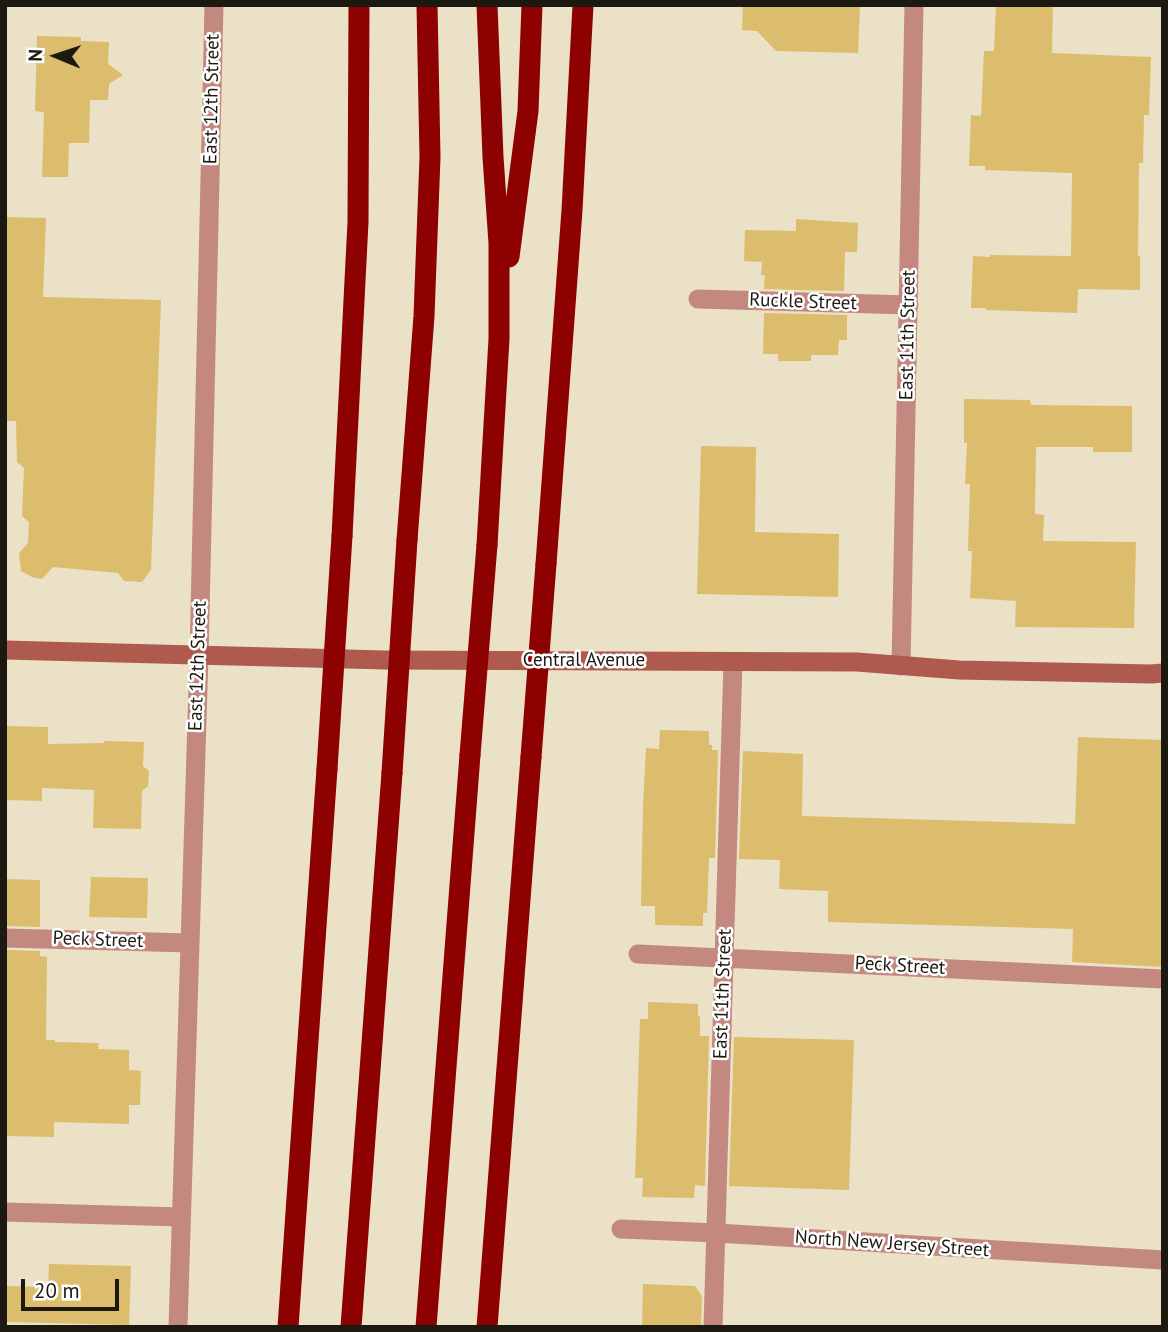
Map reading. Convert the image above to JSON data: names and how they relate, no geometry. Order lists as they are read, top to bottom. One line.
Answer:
{"streets":{"main road":["Central Avenue"],"street":["East 12th Street","Ruckle Street","East 11th Street","Peck Street","North New Jersey Street"]},"crossings":[["East 12th Street","Central Avenue"],["East 12th Street","Peck Street"],["Ruckle Street","East 11th Street"],["East 11th Street","Central Avenue"],["East 11th Street","Peck Street"],["East 11th Street","North New Jersey Street"]],"scale_bar":"20 m","north":"left"}
